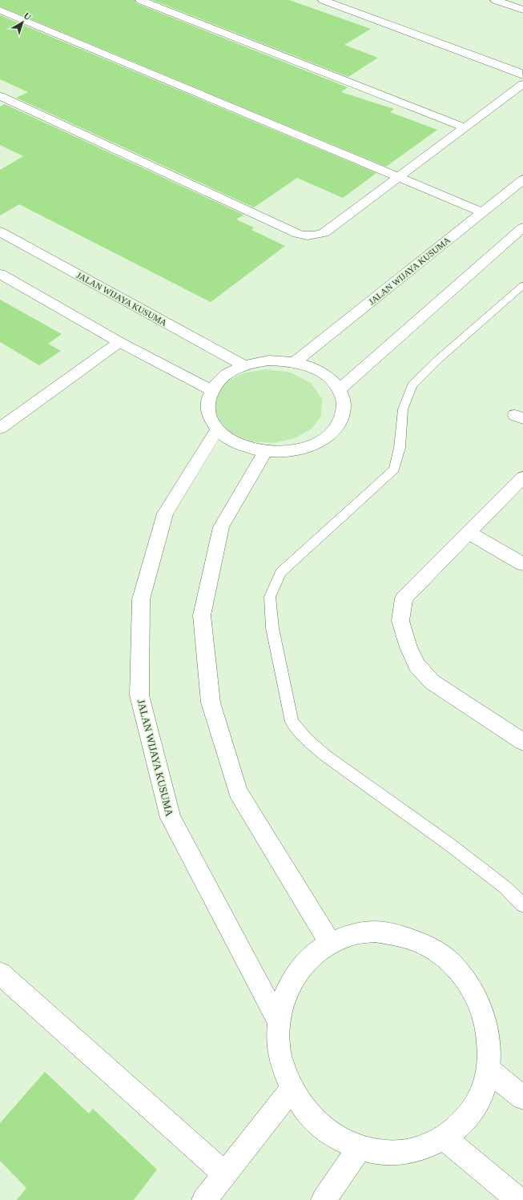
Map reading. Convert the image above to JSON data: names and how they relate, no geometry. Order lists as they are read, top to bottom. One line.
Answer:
{"streets":{"street":["JALAN WIJAYA KUSUMA"]},"north":"top right"}
